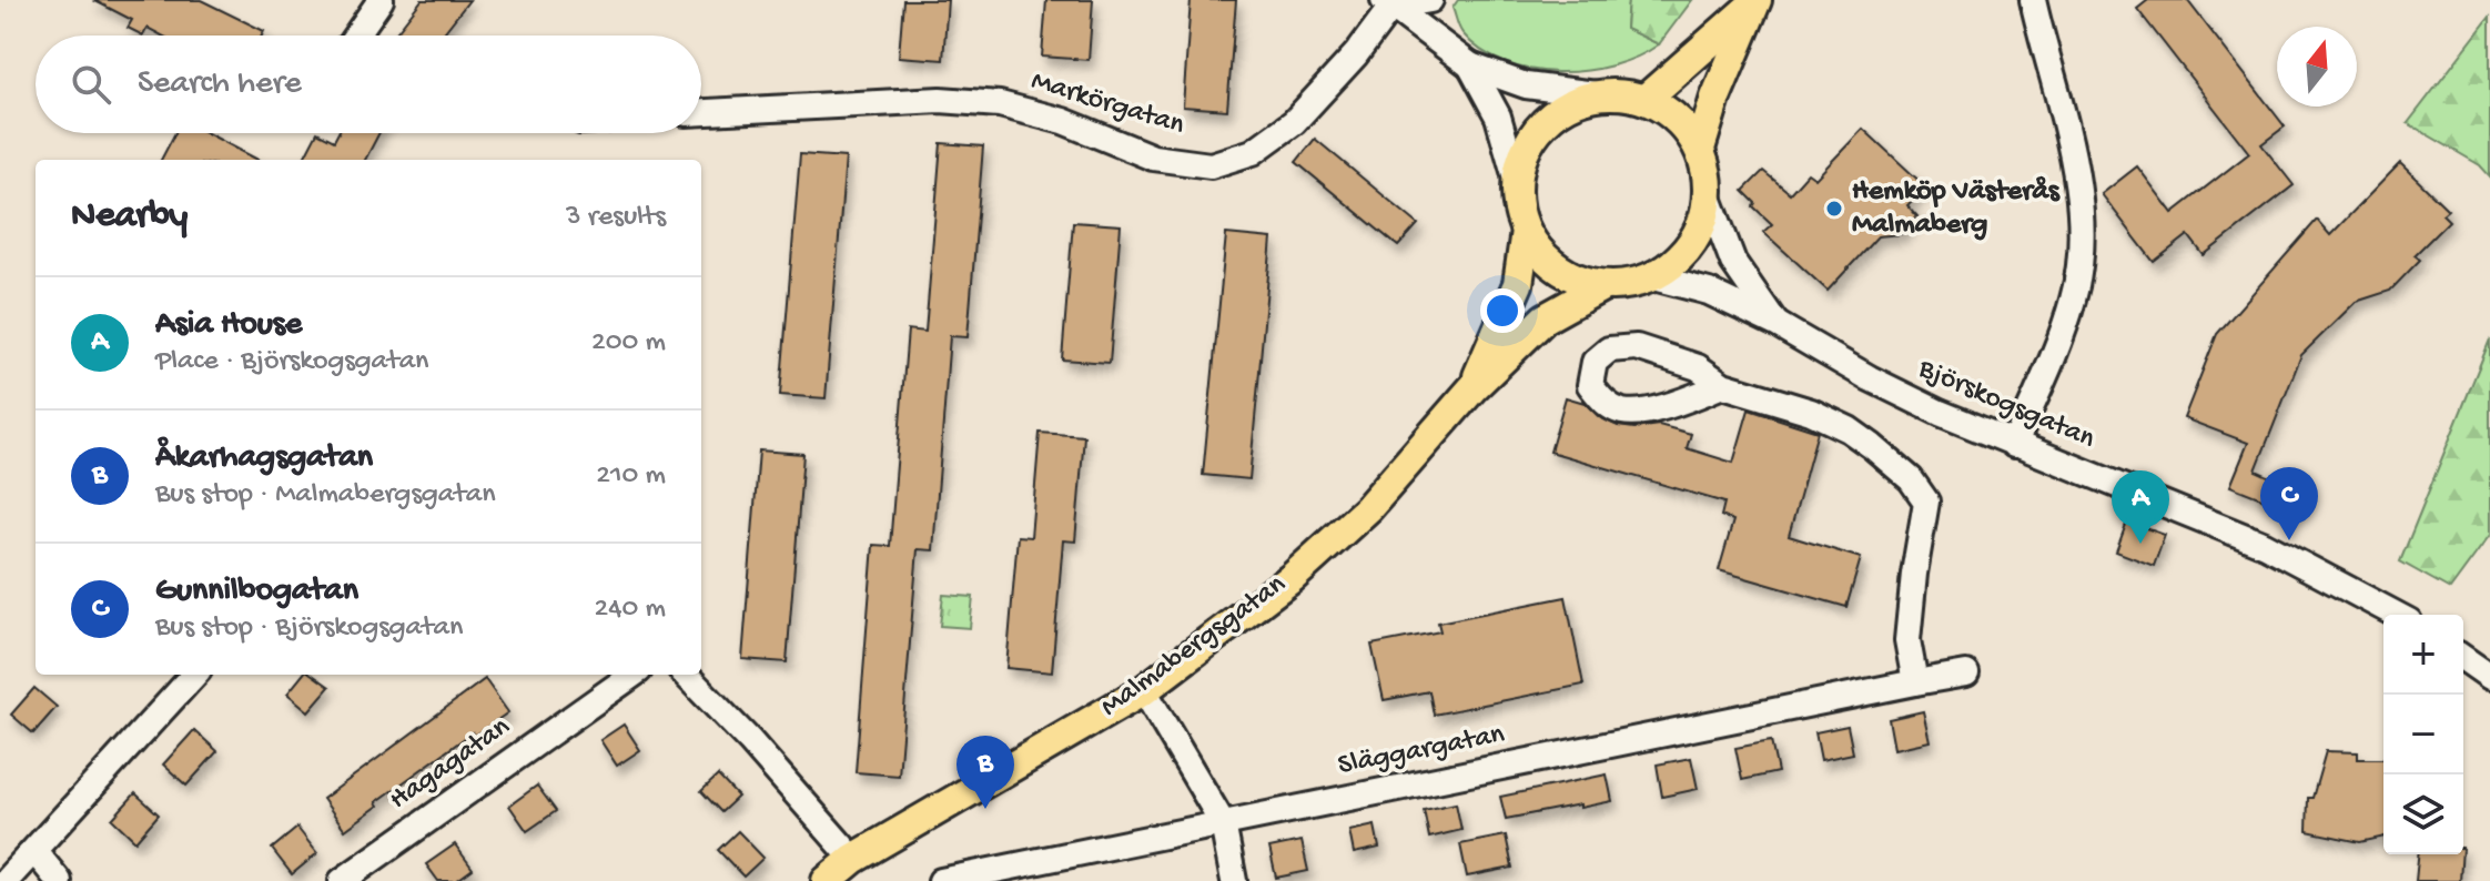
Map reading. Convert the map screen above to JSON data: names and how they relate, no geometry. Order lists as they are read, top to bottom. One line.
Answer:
{"streets":{"main road":["Malmabergsgatan"],"street":["Markörgatan","Björskogsgatan","Släggargatan","Hagagatan"]},"crossings":[["Björskogsgatan","Malmabergsgatan"]],"places":["Hemköp Västerås Malmaberg"],"north":"top","page":{"search":"Search here","heading":["Nearby","3 results"],"list":[{"mark":"A","name":"Asia House","note":"Place · Björskogsgatan","value":"200 m"},{"mark":"B","name":"Åkarhagsgatan","note":"Bus stop · Malmabergsgatan","value":"210 m"},{"mark":"C","name":"Gunnilbogatan","note":"Bus stop · Björskogsgatan","value":"240 m"}],"pins":["C","A","B"],"map_buttons":["+","−"]}}
